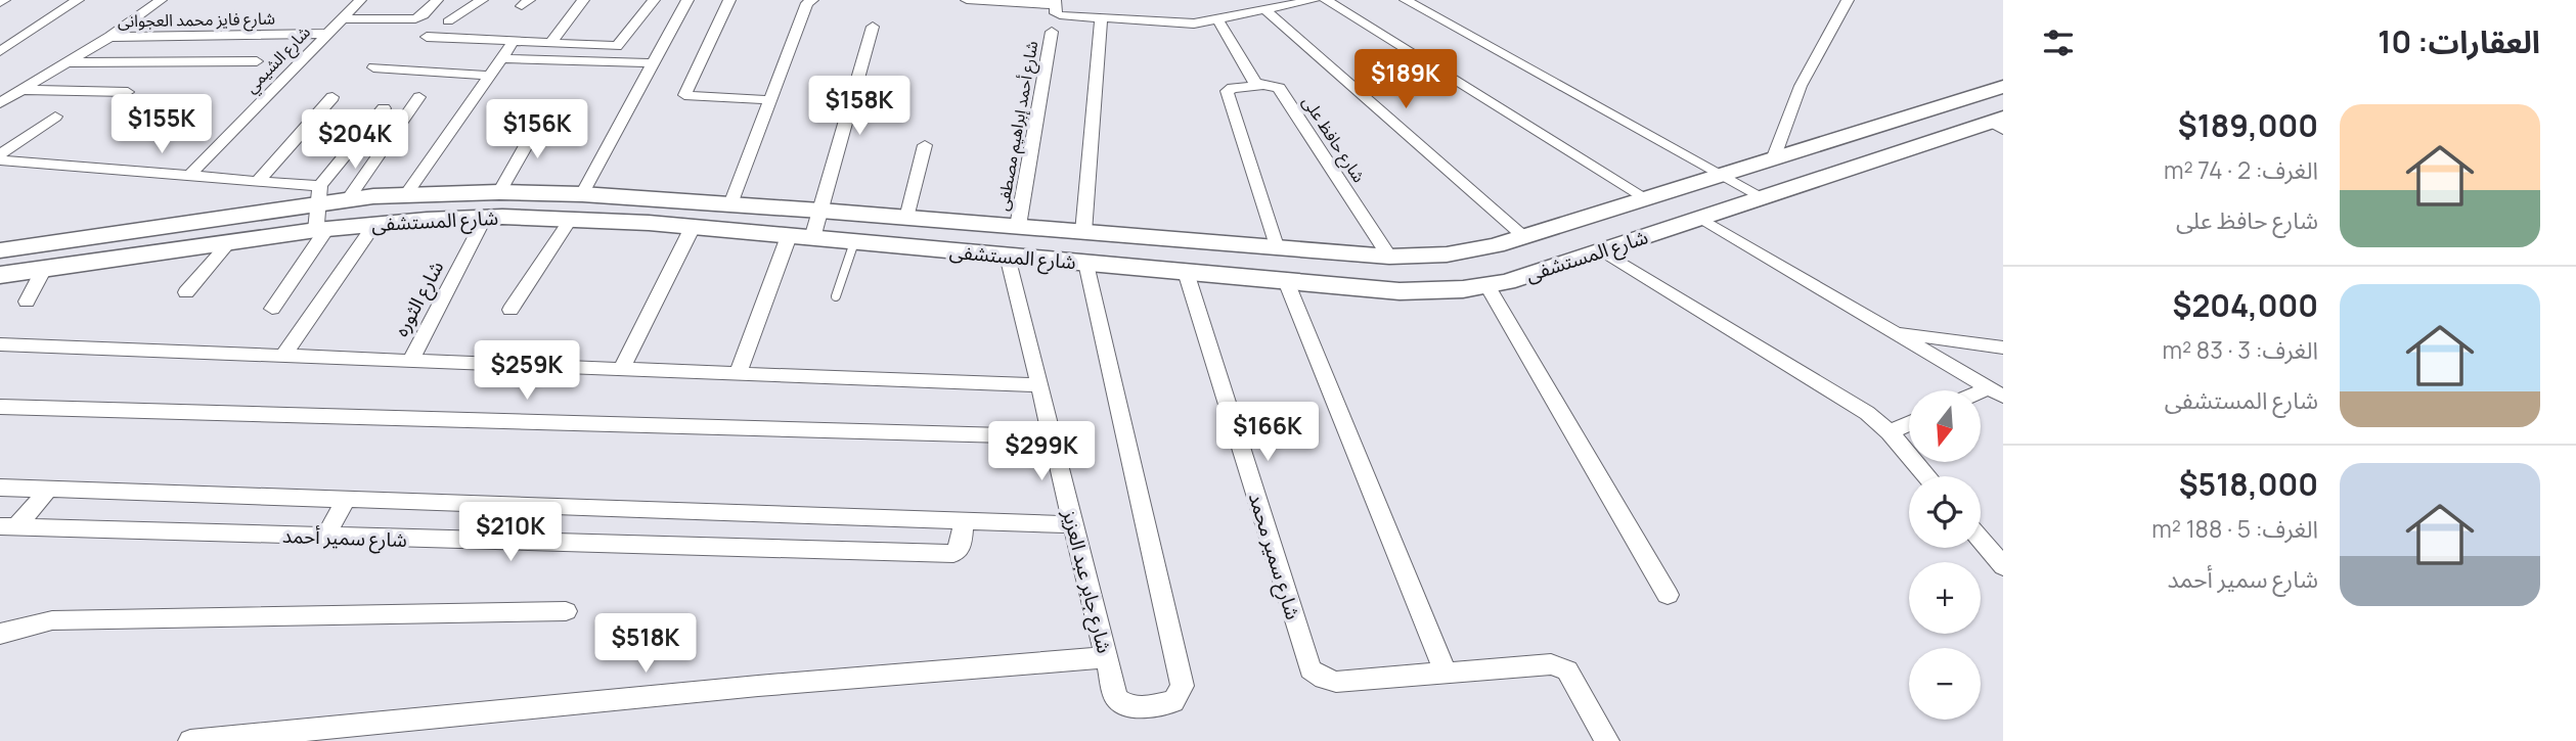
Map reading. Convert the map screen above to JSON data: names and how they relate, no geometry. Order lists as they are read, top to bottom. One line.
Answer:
{"streets":{"street":["شارع فايز محمد العجوانى","شارع الشيمي","شارع أحمد إبراهيم مصطفى","شارع حافظ على","شارع المستشفى","شارع الثوره","شارع سمير أحمد","شارع سمير محمد","شارع جابر عبد العزيز"]},"crossings":[["شارع فايز محمد العجوانى","شارع الشيمي"],["شارع أحمد إبراهيم مصطفى","شارع المستشفى"],["شارع حافظ على","شارع المستشفى"],["شارع المستشفى","شارع الثوره"],["شارع المستشفى","شارع سمير محمد"],["شارع المستشفى","شارع جابر عبد العزيز"]],"north":"bottom","page":{"heading":"العقارات: 10","price":["$189K","$158K","$155K","$156K","$204K","$259K","$166K","$299K","$210K","$518K"],"list":[{"name":"$189,000","note":"الغرف: 2 · 74 m² · شارع حافظ على"},{"name":"$204,000","note":"الغرف: 3 · 83 m² · شارع المستشفى"},{"name":"$518,000","note":"الغرف: 5 · 188 m² · شارع سمير أحمد"}],"map_buttons":["+","−"]}}
